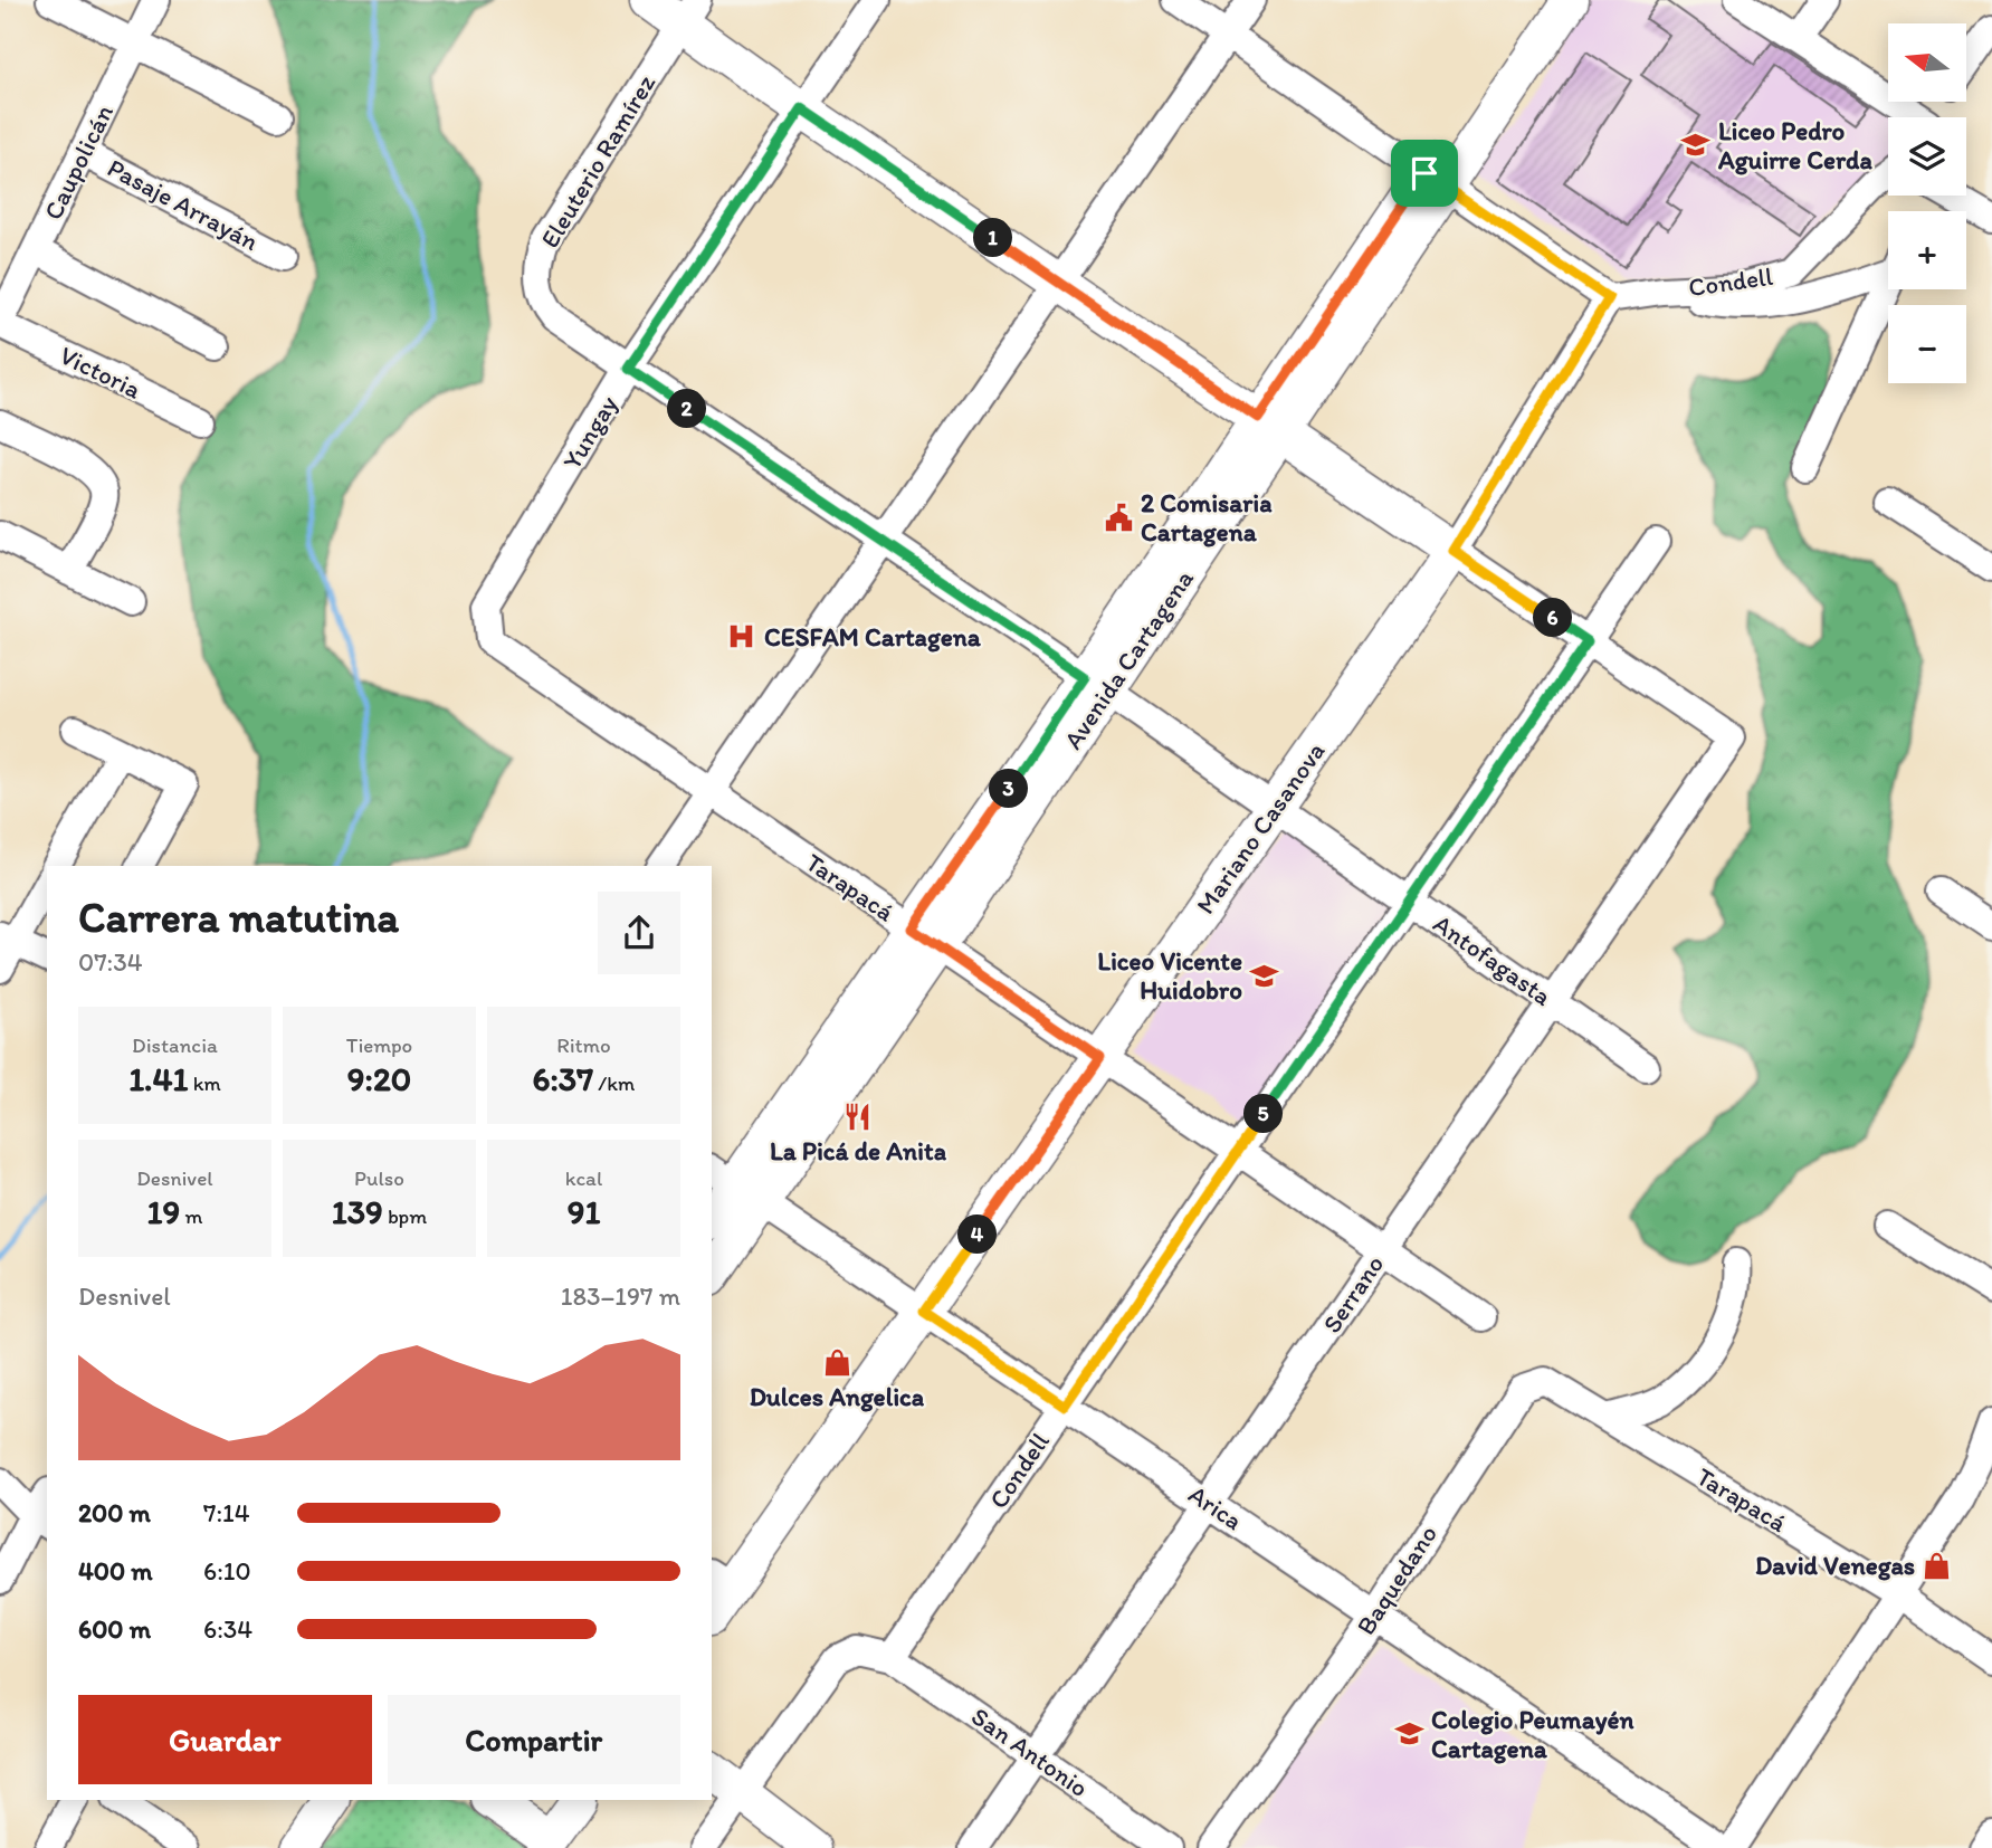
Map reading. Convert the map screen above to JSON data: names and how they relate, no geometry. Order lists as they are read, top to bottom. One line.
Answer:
{"streets":{"main road":["Avenida Cartagena","Mariano Casanova"],"street":["Eleuterio Ramírez","Caupolicán","Pasaje Arrayán","Condell","Victoria","Yungay","Tarapacá","Antofagasta","Serrano","Arica","Baquedano","San Antonio"]},"crossings":[["Eleuterio Ramírez","Antofagasta"],["Caupolicán","Pasaje Arrayán"],["Caupolicán","Victoria"],["Condell","Mariano Casanova"],["Condell","Tarapacá"],["Condell","Antofagasta"],["Condell","Serrano"],["Condell","Arica"],["Condell","San Antonio"],["Yungay","Tarapacá"],["Yungay","Antofagasta"],["Avenida Cartagena","Tarapacá"],["Avenida Cartagena","Antofagasta"],["Avenida Cartagena","Arica"],["Mariano Casanova","Tarapacá"],["Mariano Casanova","Antofagasta"],["Mariano Casanova","Arica"],["Tarapacá","Serrano"],["Tarapacá","Baquedano"],["Antofagasta","Serrano"],["Serrano","Arica"],["Serrano","San Antonio"],["Arica","Baquedano"]],"places":{"school or university":["Liceo Pedro Aguirre Cerda","Liceo Vicente Huidobro","Colegio Peumayén Cartagena"],"public building":["2 Comisaria Cartagena"],"hospital":["CESFAM Cartagena"],"restaurant":["La Picá de Anita"],"shop":["Dulces Angelica","David Venegas"]},"north":"left","page":{"map_buttons":["+","−"],"pins":["1","2","6","3","5","4"],"heading":["Carrera matutina","07:34"],"stats":[["Distancia","1.41 km"],["Tiempo","9:20"],["Ritmo","6:37 /km"],["Desnivel","19 m"],["Pulso","139 bpm"],["kcal","91"]],"chart":["Desnivel","183–197 m"],"list":[{"name":"200 m","note":"7:14"},{"name":"400 m","note":"6:10"},{"name":"600 m","note":"6:34"}],"buttons":["Guardar","Compartir"]}}
